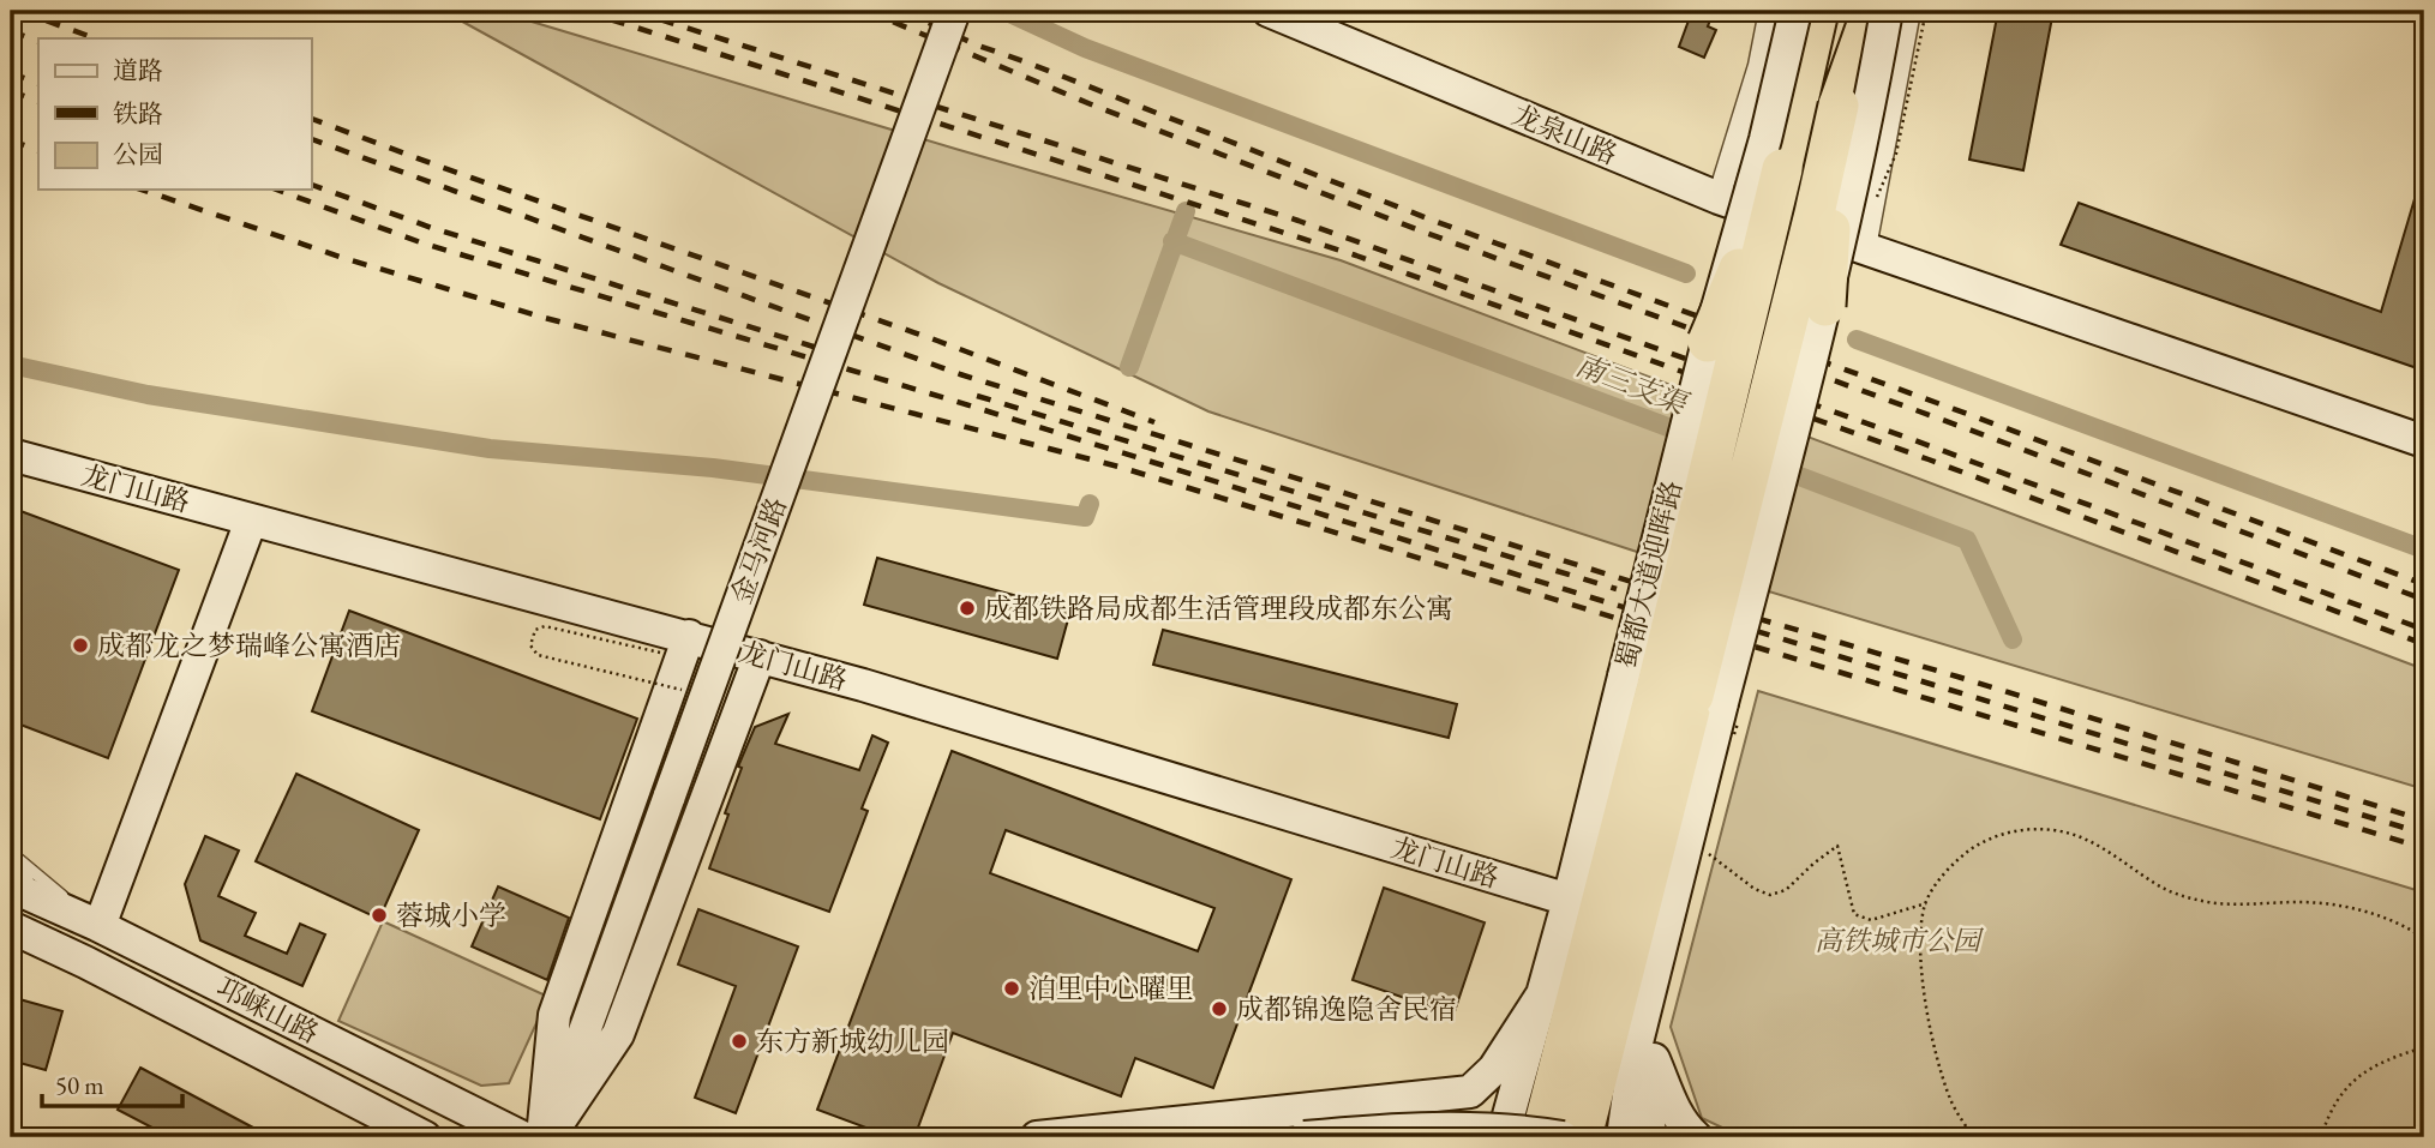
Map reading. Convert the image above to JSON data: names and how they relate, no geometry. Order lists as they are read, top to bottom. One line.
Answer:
{"streets":{"highway":["蜀都大道迎晖路"],"street":["龙泉山路","龙门山路","金马河路","邛崃山路"]},"crossings":[["龙门山路","蜀都大道迎晖路"]],"water":["南三支渠"],"parks":["高铁城市公园"],"places":["成都铁路局成都生活管理段成都东公寓","成都龙之梦瑞峰公寓酒店","蓉城小学","泊里中心曜里","成都锦逸隐舍民宿","东方新城幼儿园"],"legend":["道路","铁路","公园"],"scale_bar":"50 m"}
